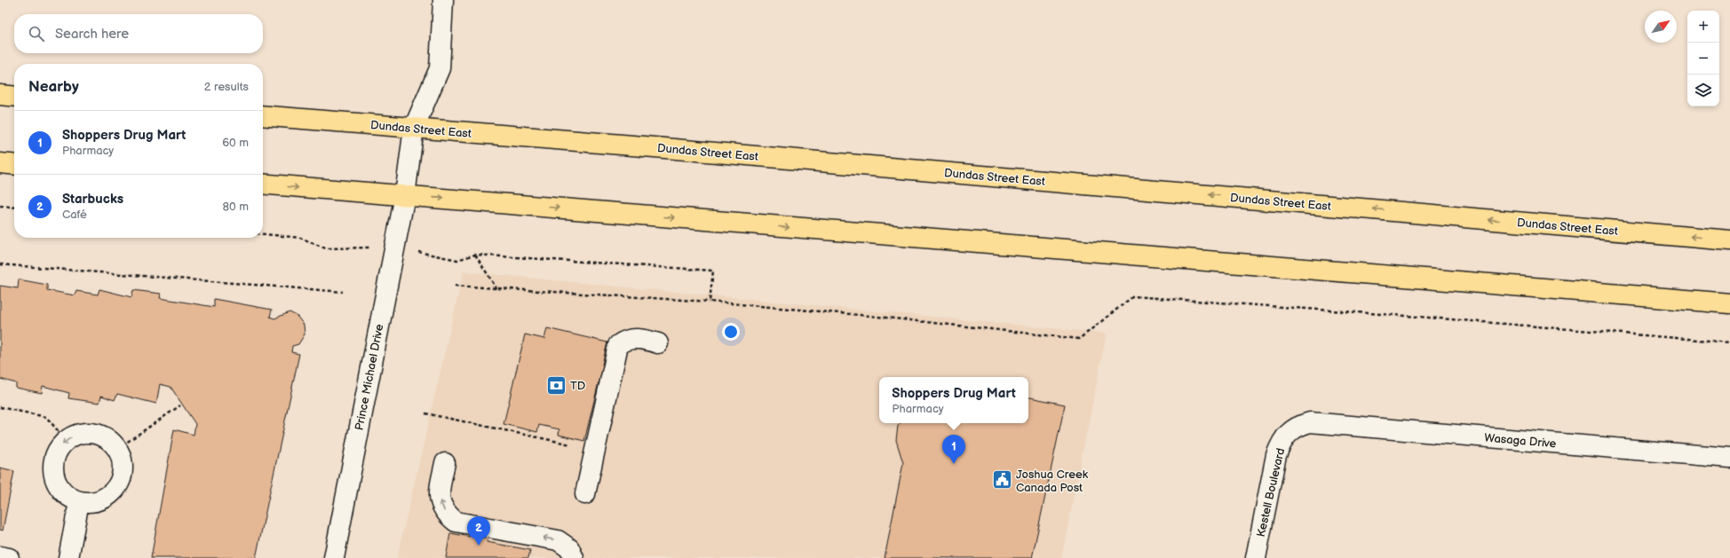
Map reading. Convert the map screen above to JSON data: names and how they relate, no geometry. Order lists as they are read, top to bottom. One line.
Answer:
{"streets":{"main road":["Dundas Street East"],"street":["Prince Michael Drive","Wasaga Drive","Kestell Boulevard"]},"crossings":[["Dundas Street East","Prince Michael Drive"],["Wasaga Drive","Kestell Boulevard"]],"places":{"bank":["TD"],"public building":["Joshua Creek Canada Post"]},"north":"top right","page":{"map_buttons":["+","−"],"search":"Search here","heading":["Nearby","2 results"],"list":[{"mark":"1","name":"Shoppers Drug Mart","note":"Pharmacy","value":"60 m"},{"mark":"2","name":"Starbucks","note":"Café","value":"80 m"}],"popup":["Shoppers Drug Mart","Pharmacy"],"pins":["1","2"]}}
